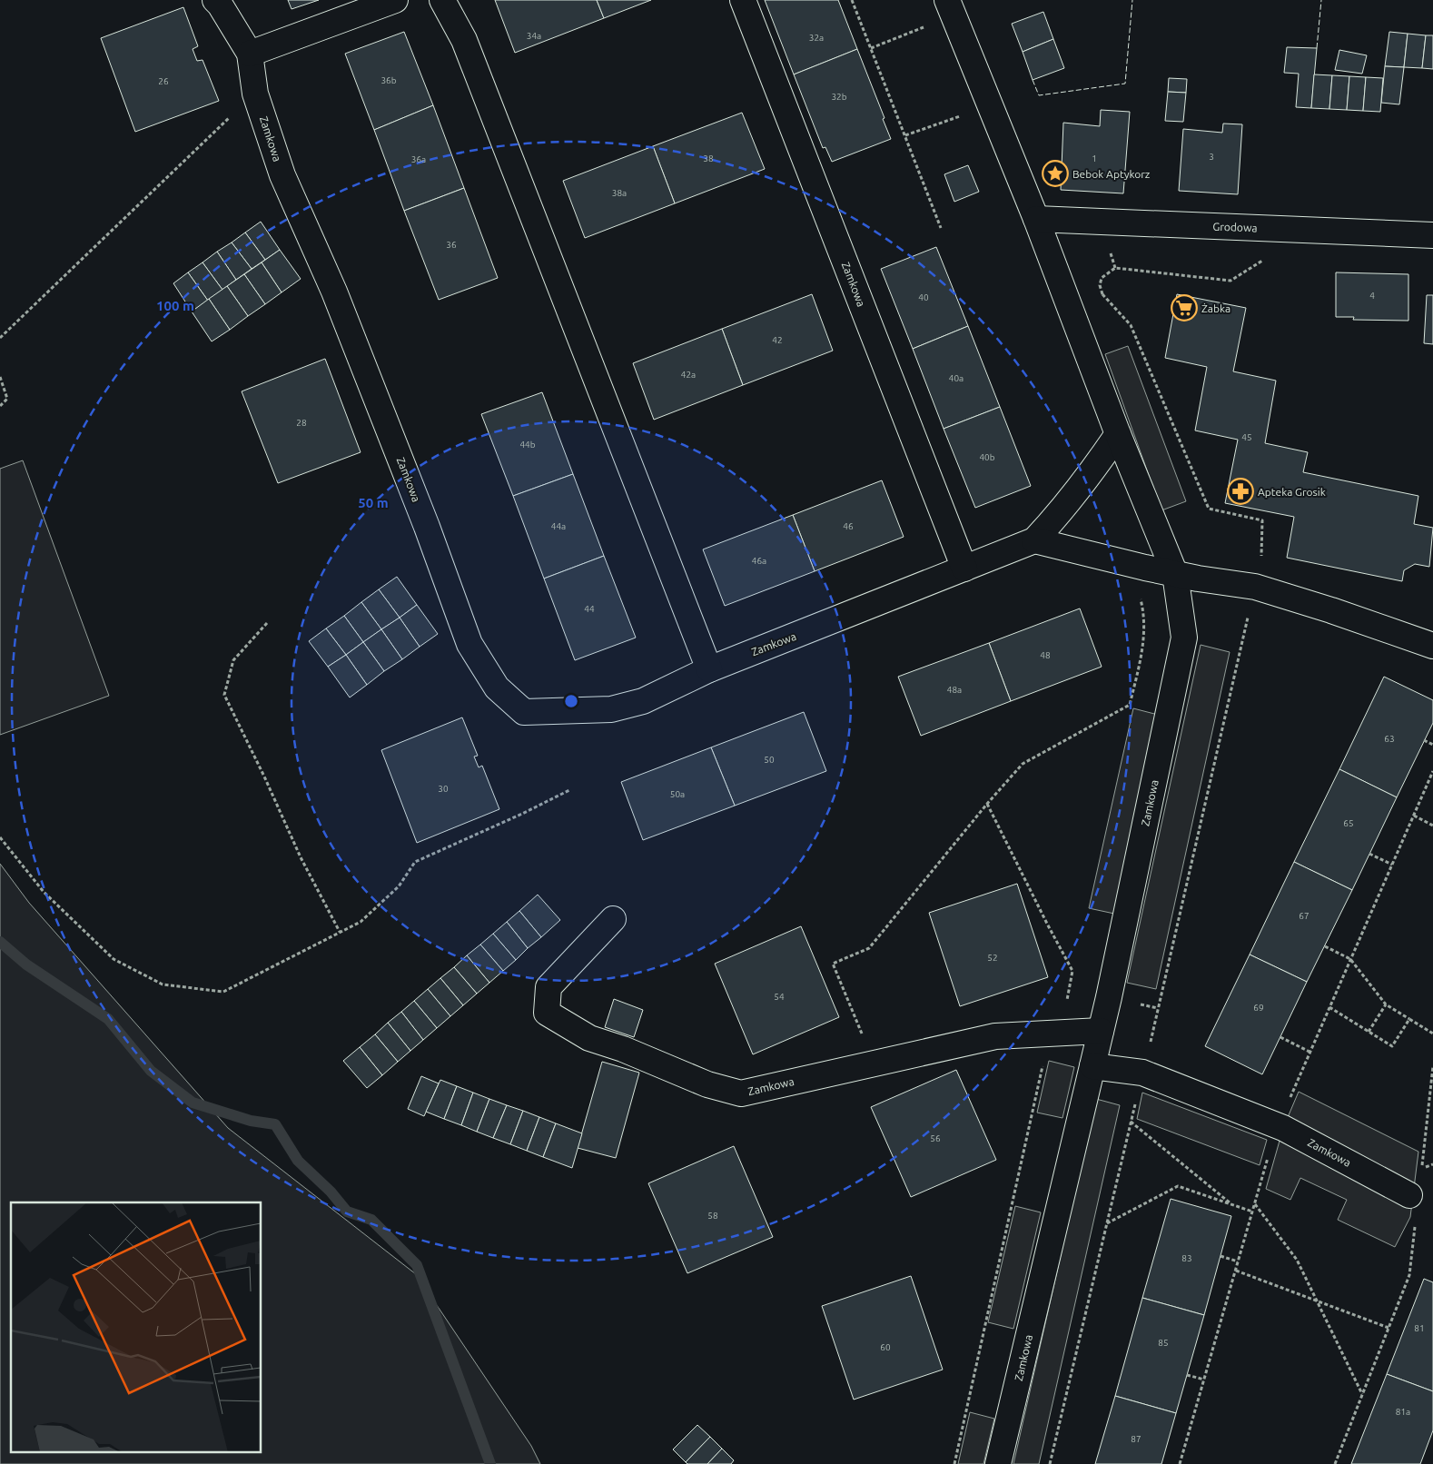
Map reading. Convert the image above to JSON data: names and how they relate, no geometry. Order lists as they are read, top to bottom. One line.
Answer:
{"streets":{"street":["Zamkowa","Grodowa"]},"crossings":[["Zamkowa","Grodowa"]],"places":{"place":["Bebok Aptykorz"],"supermarket":["Żabka"],"pharmacy":["Apteka Grosik"]},"house_numbers":["34a","32a","36b","26","32b","3","38","1","36a","38a","36","4","40","42","42a","40a","28","45","44b","40b","44a","46","46a","44","48","48a","63","50","30","50a","65","67","52","54","69","56","58","83","81","85","60","81a","87"],"rings":["100 m","50 m"]}
